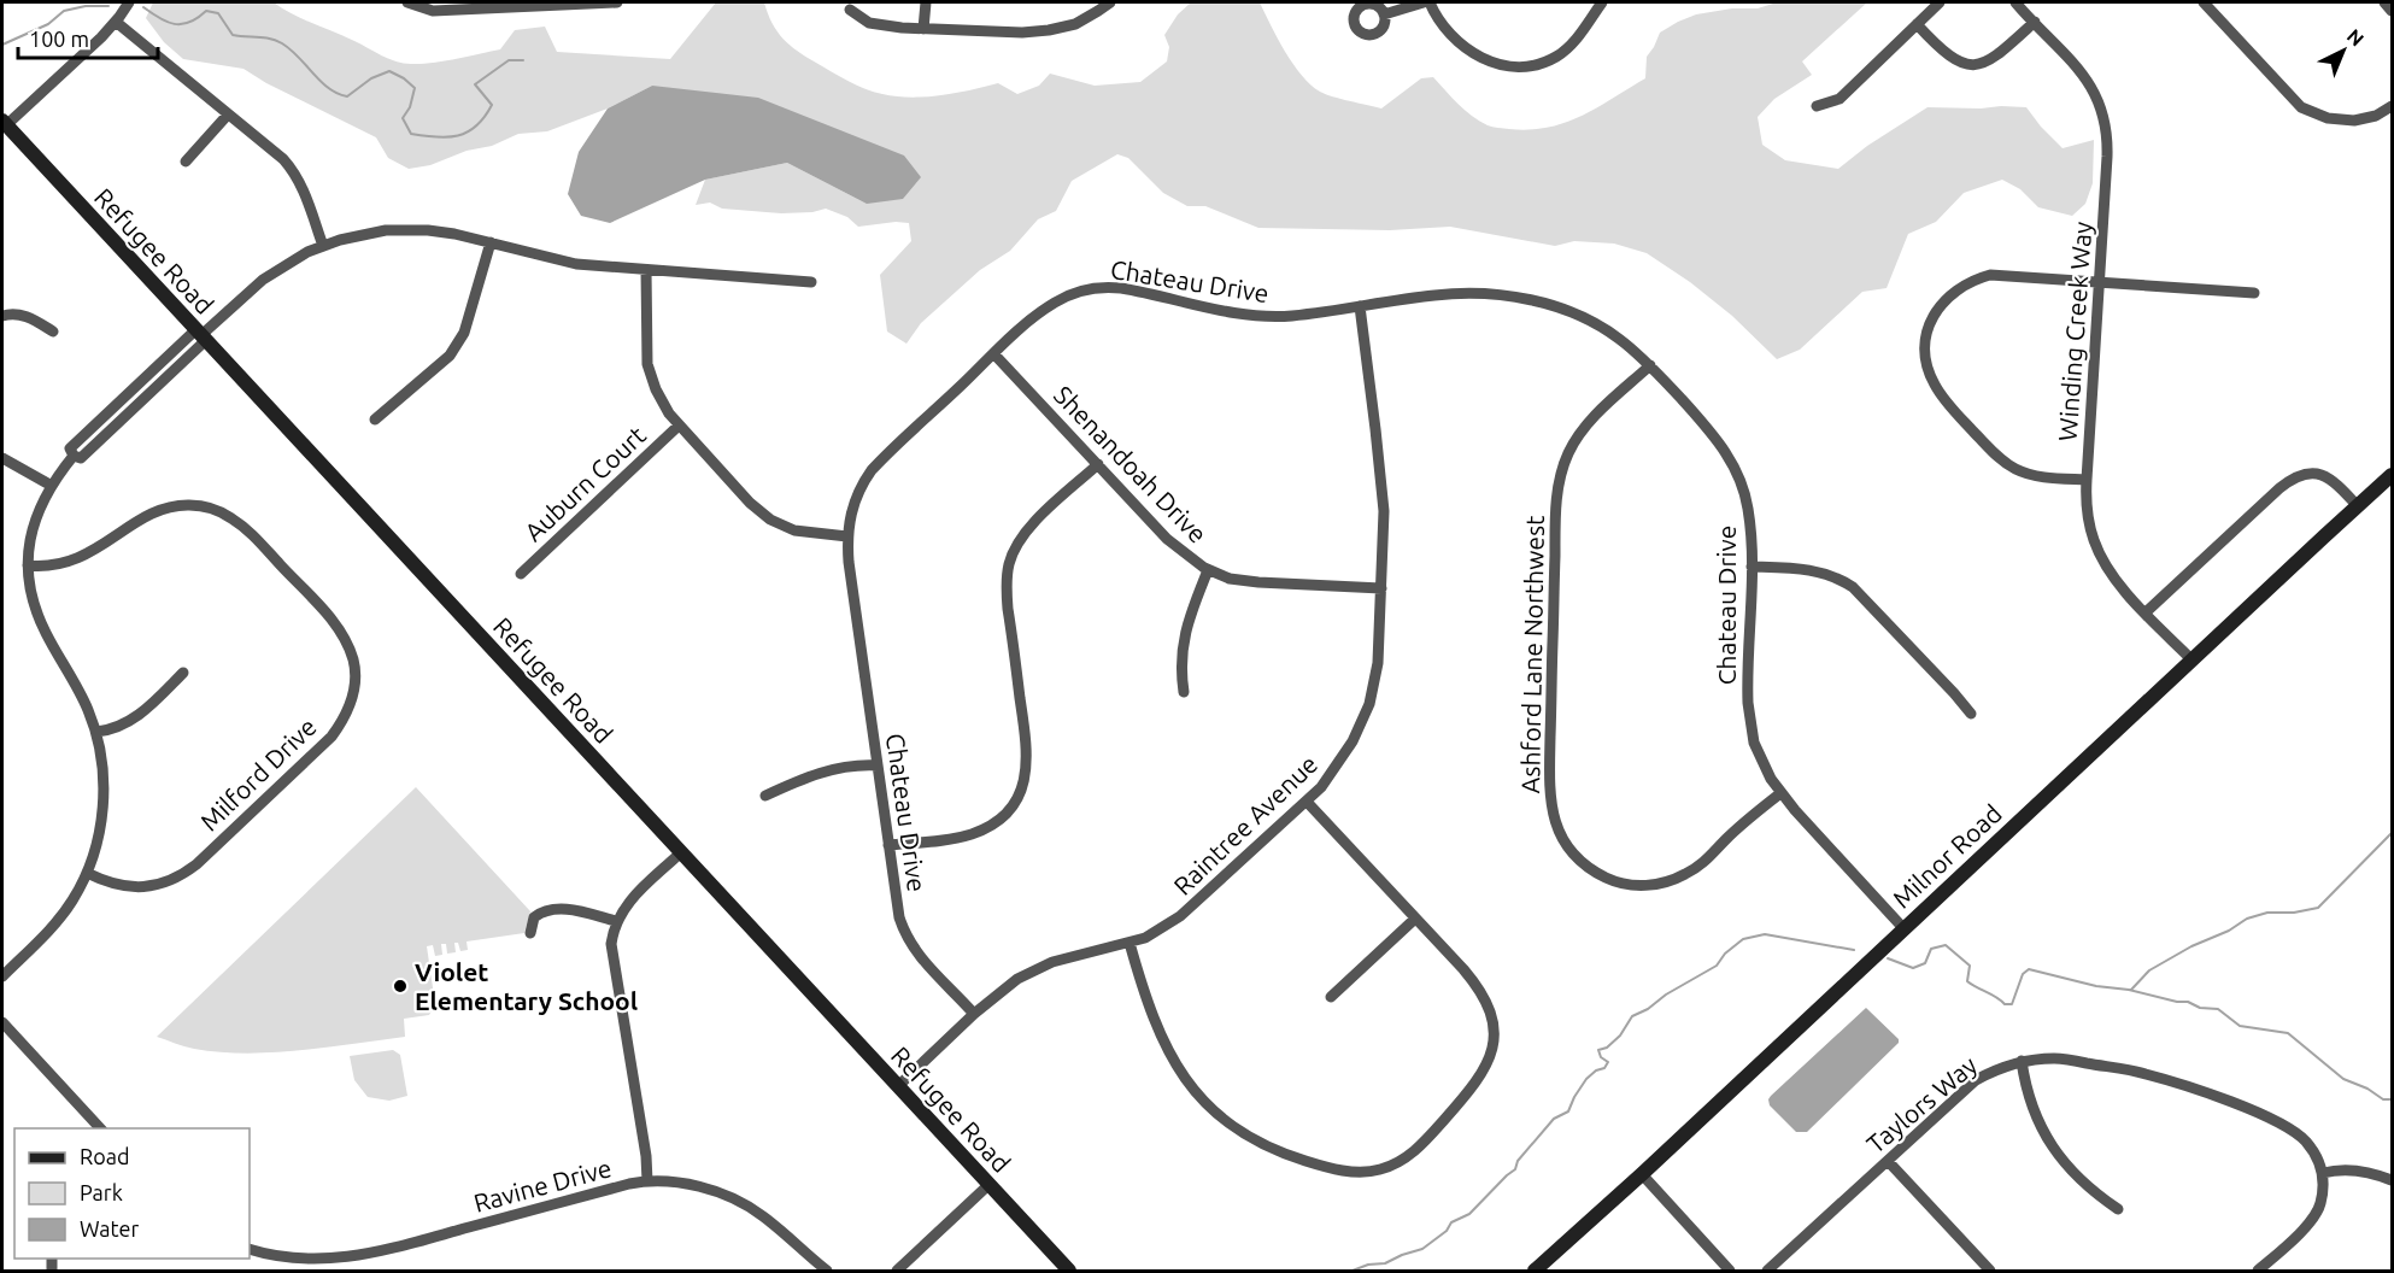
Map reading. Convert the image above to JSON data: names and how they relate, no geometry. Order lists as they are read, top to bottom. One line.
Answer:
{"streets":{"main road":["Refugee Road","Milnor Road"],"street":["Chateau Drive","Winding Creek Way","Shenandoah Drive","Auburn Court","Ashford Lane Northwest","Milford Drive","Raintree Avenue","Taylors Way","Ravine Drive"]},"crossings":[["Refugee Road","Raintree Avenue"],["Chateau Drive","Shenandoah Drive"],["Chateau Drive","Ashford Lane Northwest"],["Chateau Drive","Raintree Avenue"],["Chateau Drive","Milnor Road"],["Winding Creek Way","Milnor Road"],["Shenandoah Drive","Raintree Avenue"]],"places":["Violet Elementary School"],"legend":["Road","Park","Water"],"scale_bar":"100 m","north":"top right"}
